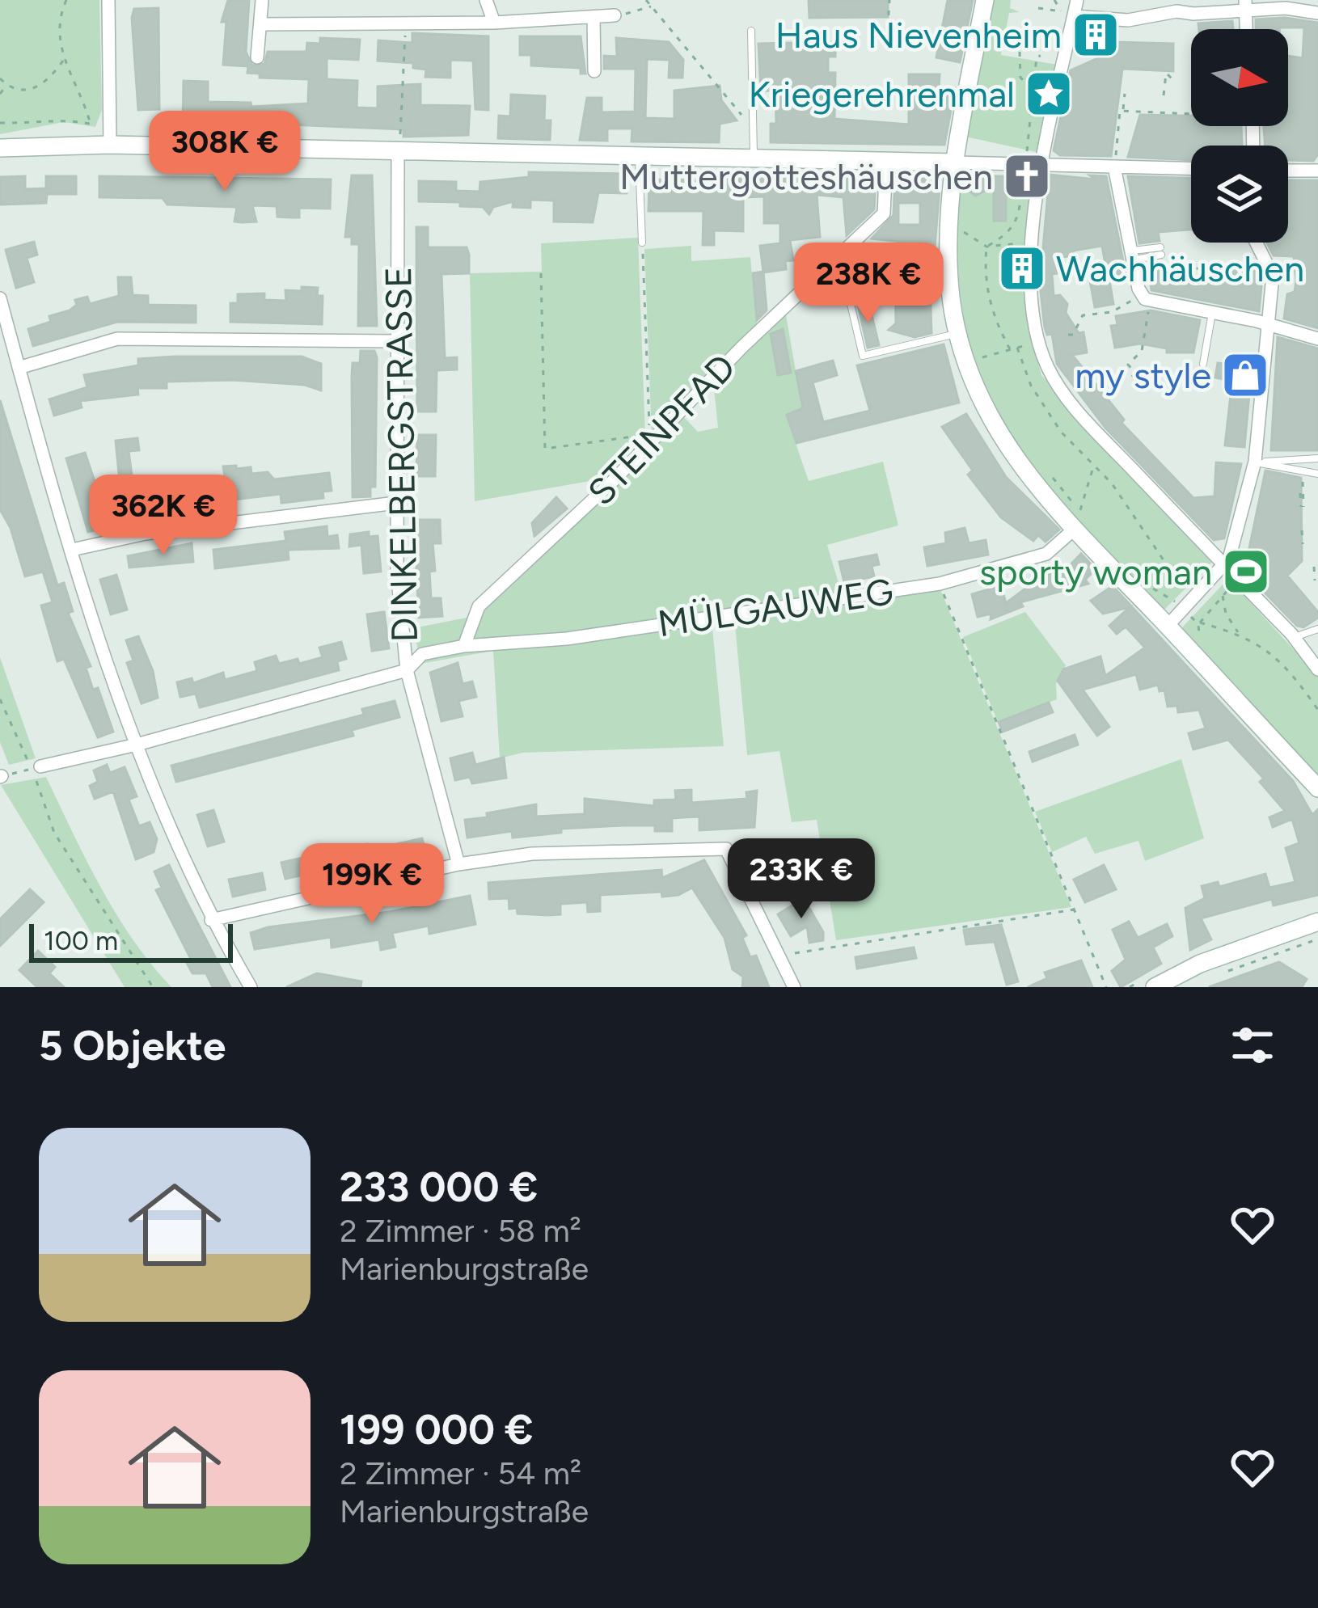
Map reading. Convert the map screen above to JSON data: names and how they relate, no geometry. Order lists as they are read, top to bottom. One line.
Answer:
{"streets":{"street":["STEINPFAD","DINKELBERGSTRASSE","MÜLGAUWEG"]},"crossings":[["STEINPFAD","MÜLGAUWEG"]],"places":{"building":["Haus Nievenheim","Wachhäuschen"],"place":["Kriegerehrenmal"],"church":["Muttergotteshäuschen"],"shop":["my style"],"sports":["sporty woman"]},"scale_bar":"100 m","north":"right","page":{"price":["308K €","238K €","362K €","233K €","199K €"],"scale":"100 m","heading":"5 Objekte","list":[{"name":"233 000 €","note":"2 Zimmer · 58 m² · Marienburgstraße"},{"name":"199 000 €","note":"2 Zimmer · 54 m² · Marienburgstraße"}]}}
